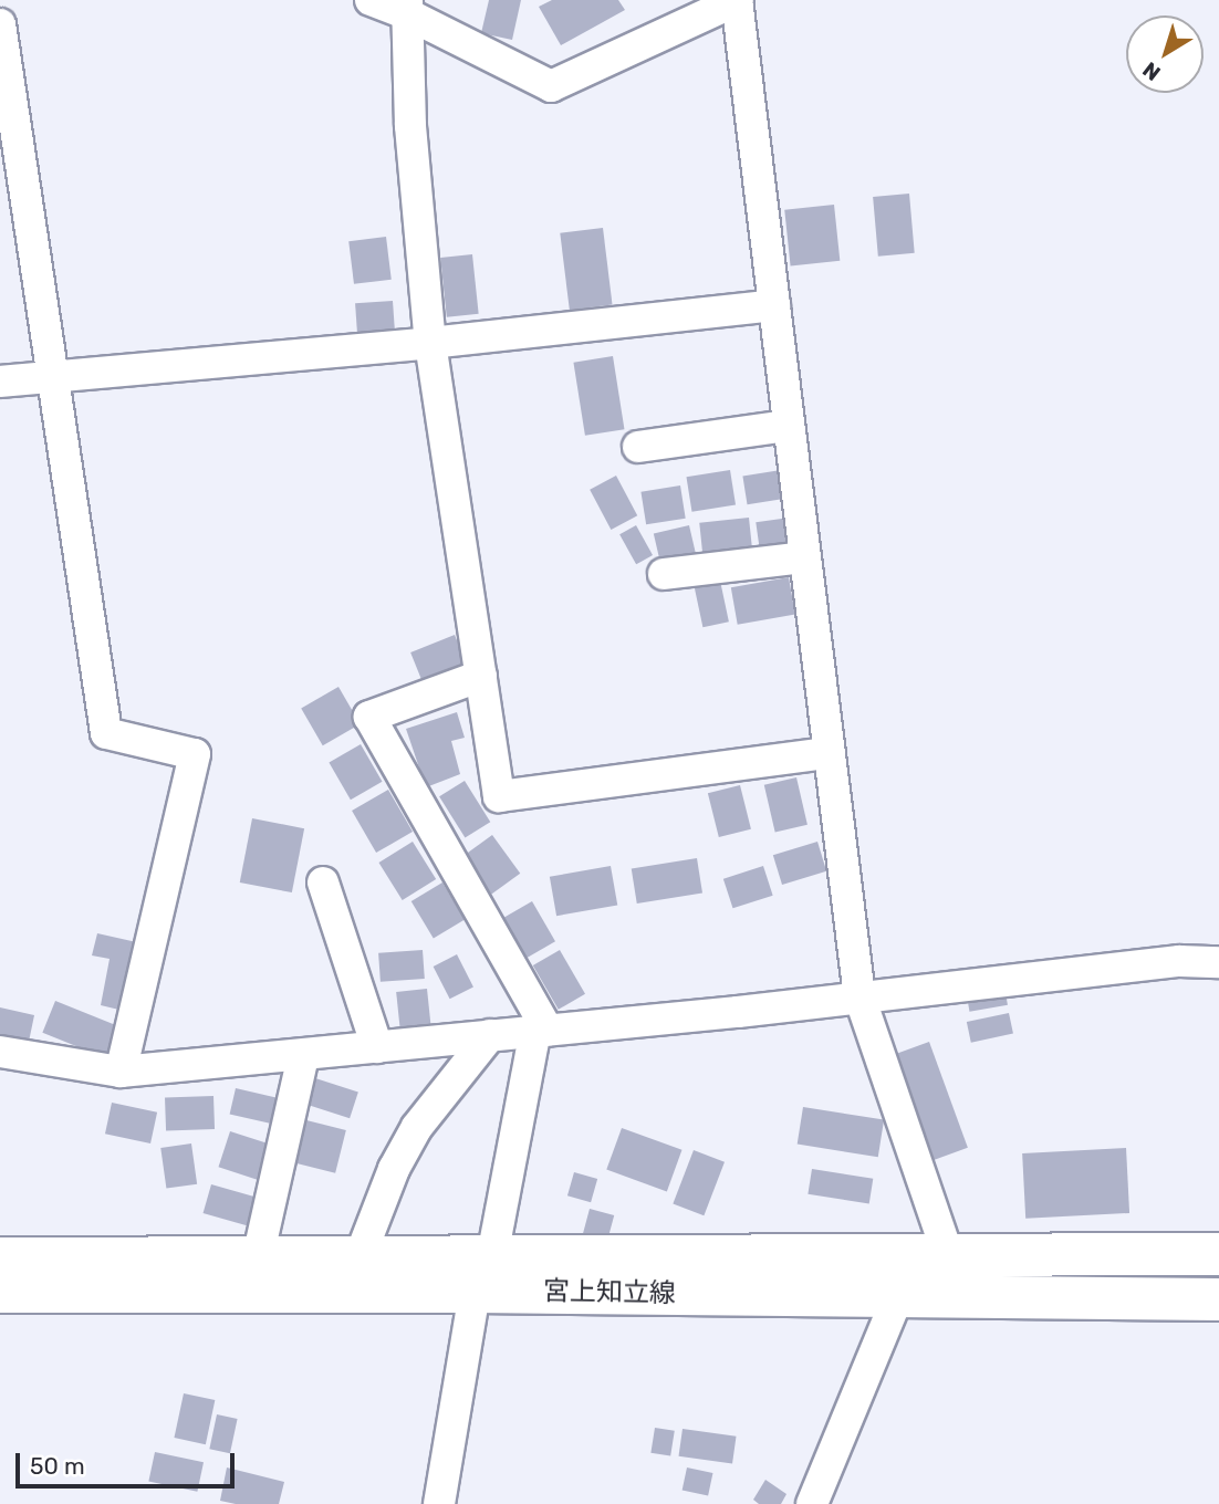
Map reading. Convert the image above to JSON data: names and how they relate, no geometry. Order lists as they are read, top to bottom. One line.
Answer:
{"streets":{"main road":["宮上知立線"]},"scale_bar":"50 m","north":"bottom left"}
